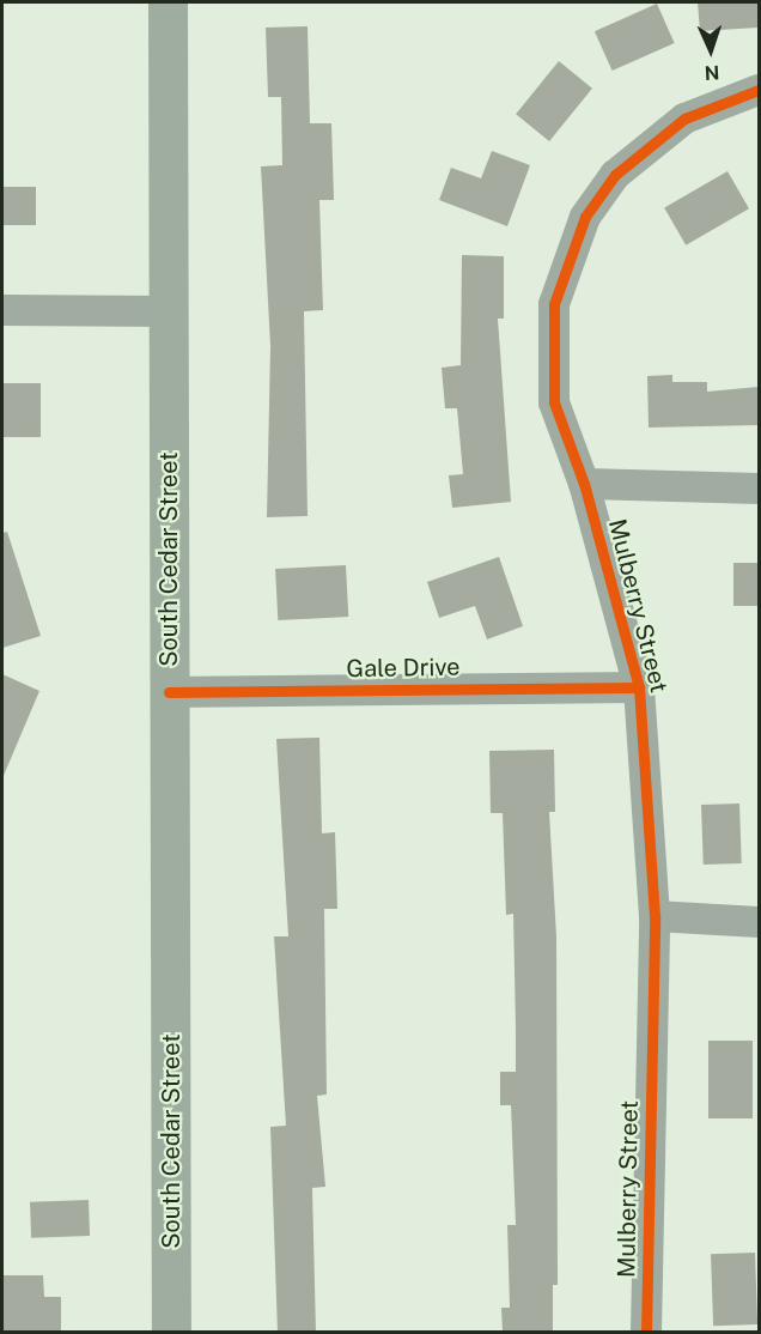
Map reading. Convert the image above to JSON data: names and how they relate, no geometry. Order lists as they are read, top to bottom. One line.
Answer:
{"streets":{"main road":["South Cedar Street"],"street":["Mulberry Street","Gale Drive"]},"crossings":[["South Cedar Street","Gale Drive"],["Mulberry Street","Gale Drive"]],"north":"bottom"}
